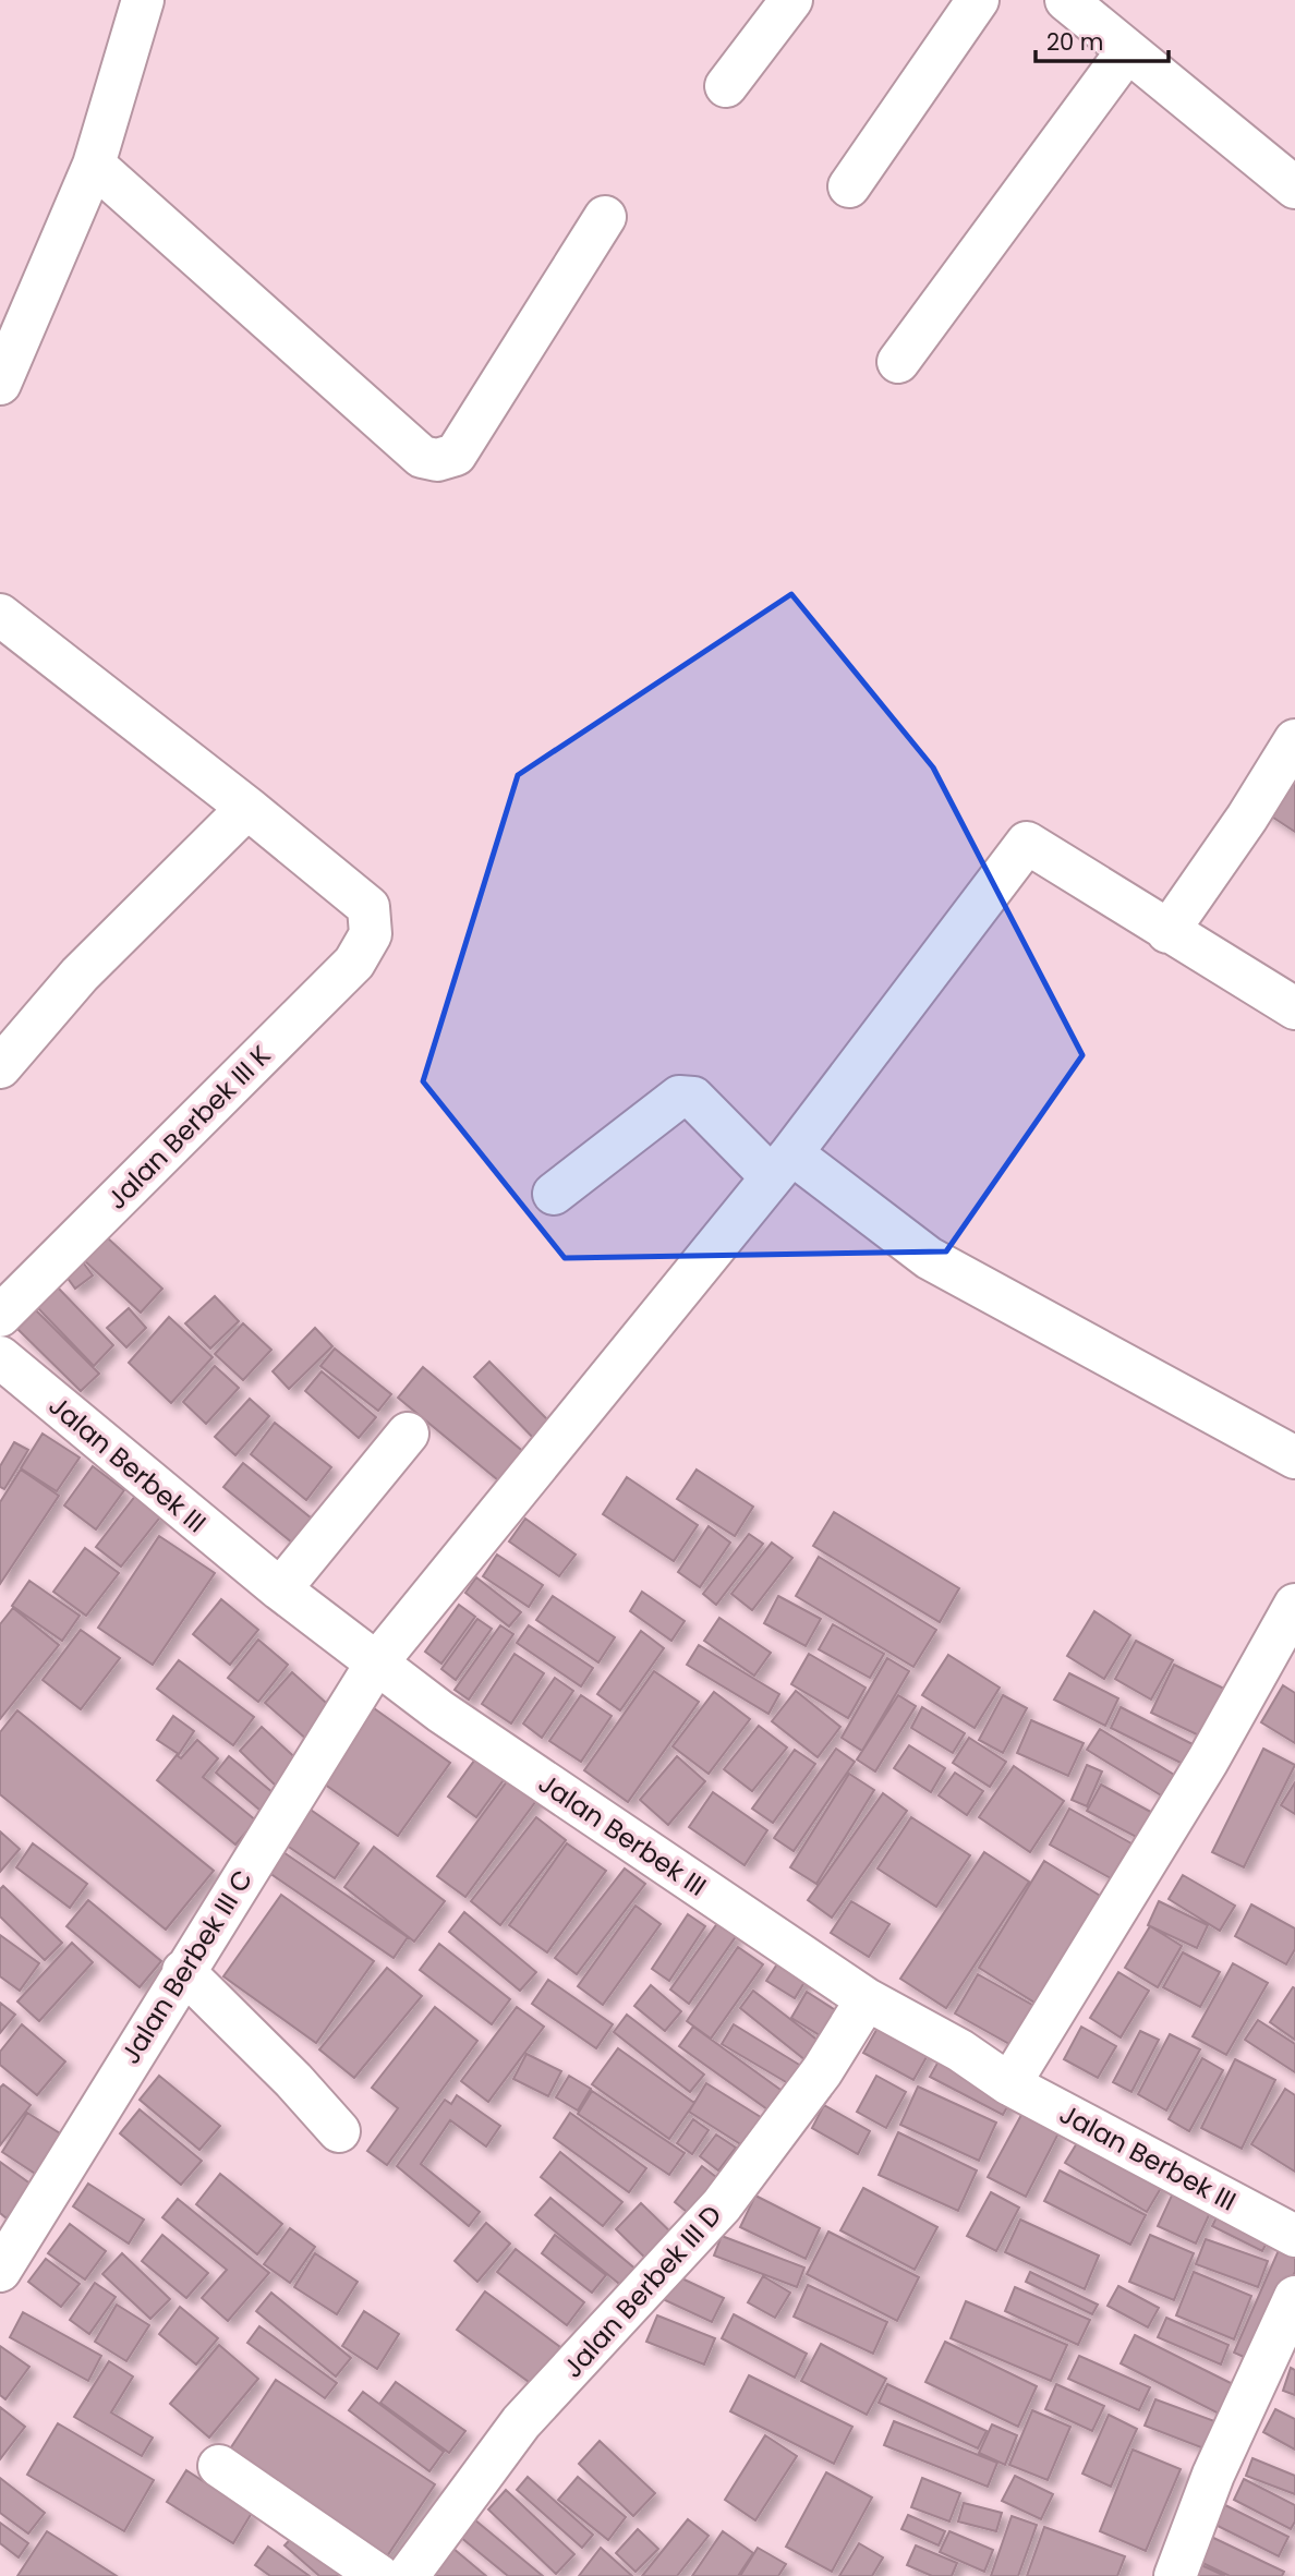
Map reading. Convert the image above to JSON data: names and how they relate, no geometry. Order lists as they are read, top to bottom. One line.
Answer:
{"streets":{"street":["Jalan Berbek III K","Jalan Berbek III","Jalan Berbek III C","Jalan Berbek III D"]},"crossings":[["Jalan Berbek III","Jalan Berbek III C"],["Jalan Berbek III","Jalan Berbek III D"]],"scale_bar":"20 m"}
